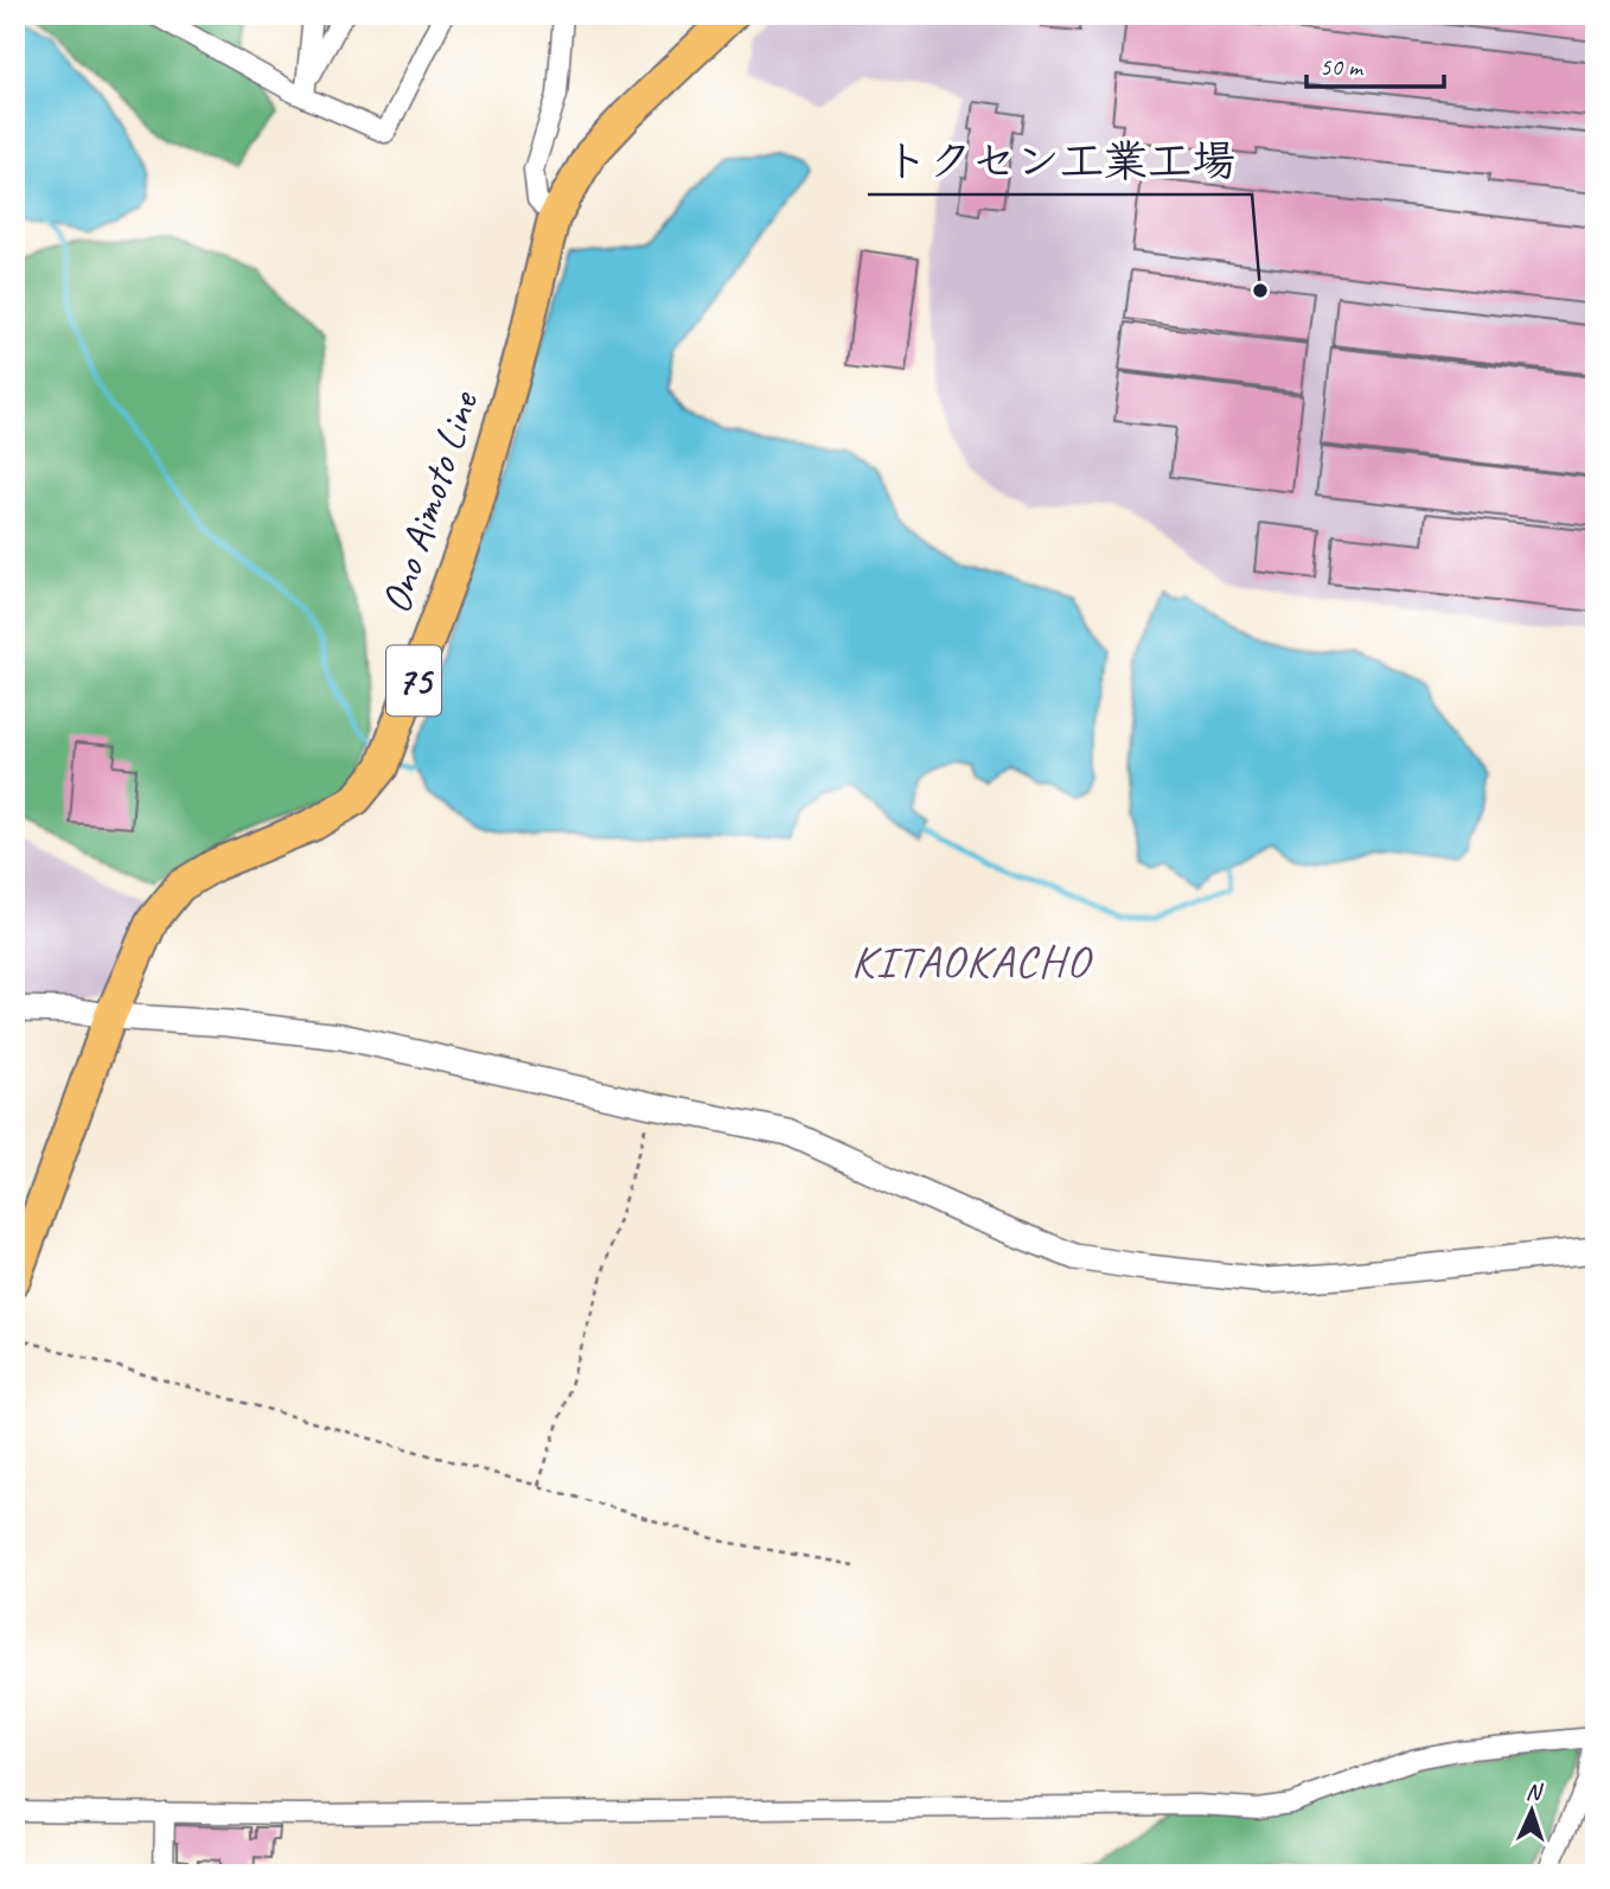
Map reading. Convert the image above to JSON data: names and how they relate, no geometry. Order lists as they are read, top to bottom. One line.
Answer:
{"streets":{"main road":["Ono Aimoto Line","75"]},"districts":["KITAOKACHO"],"places":["トクセン工業工場"],"scale_bar":"50 m","north":"top"}
